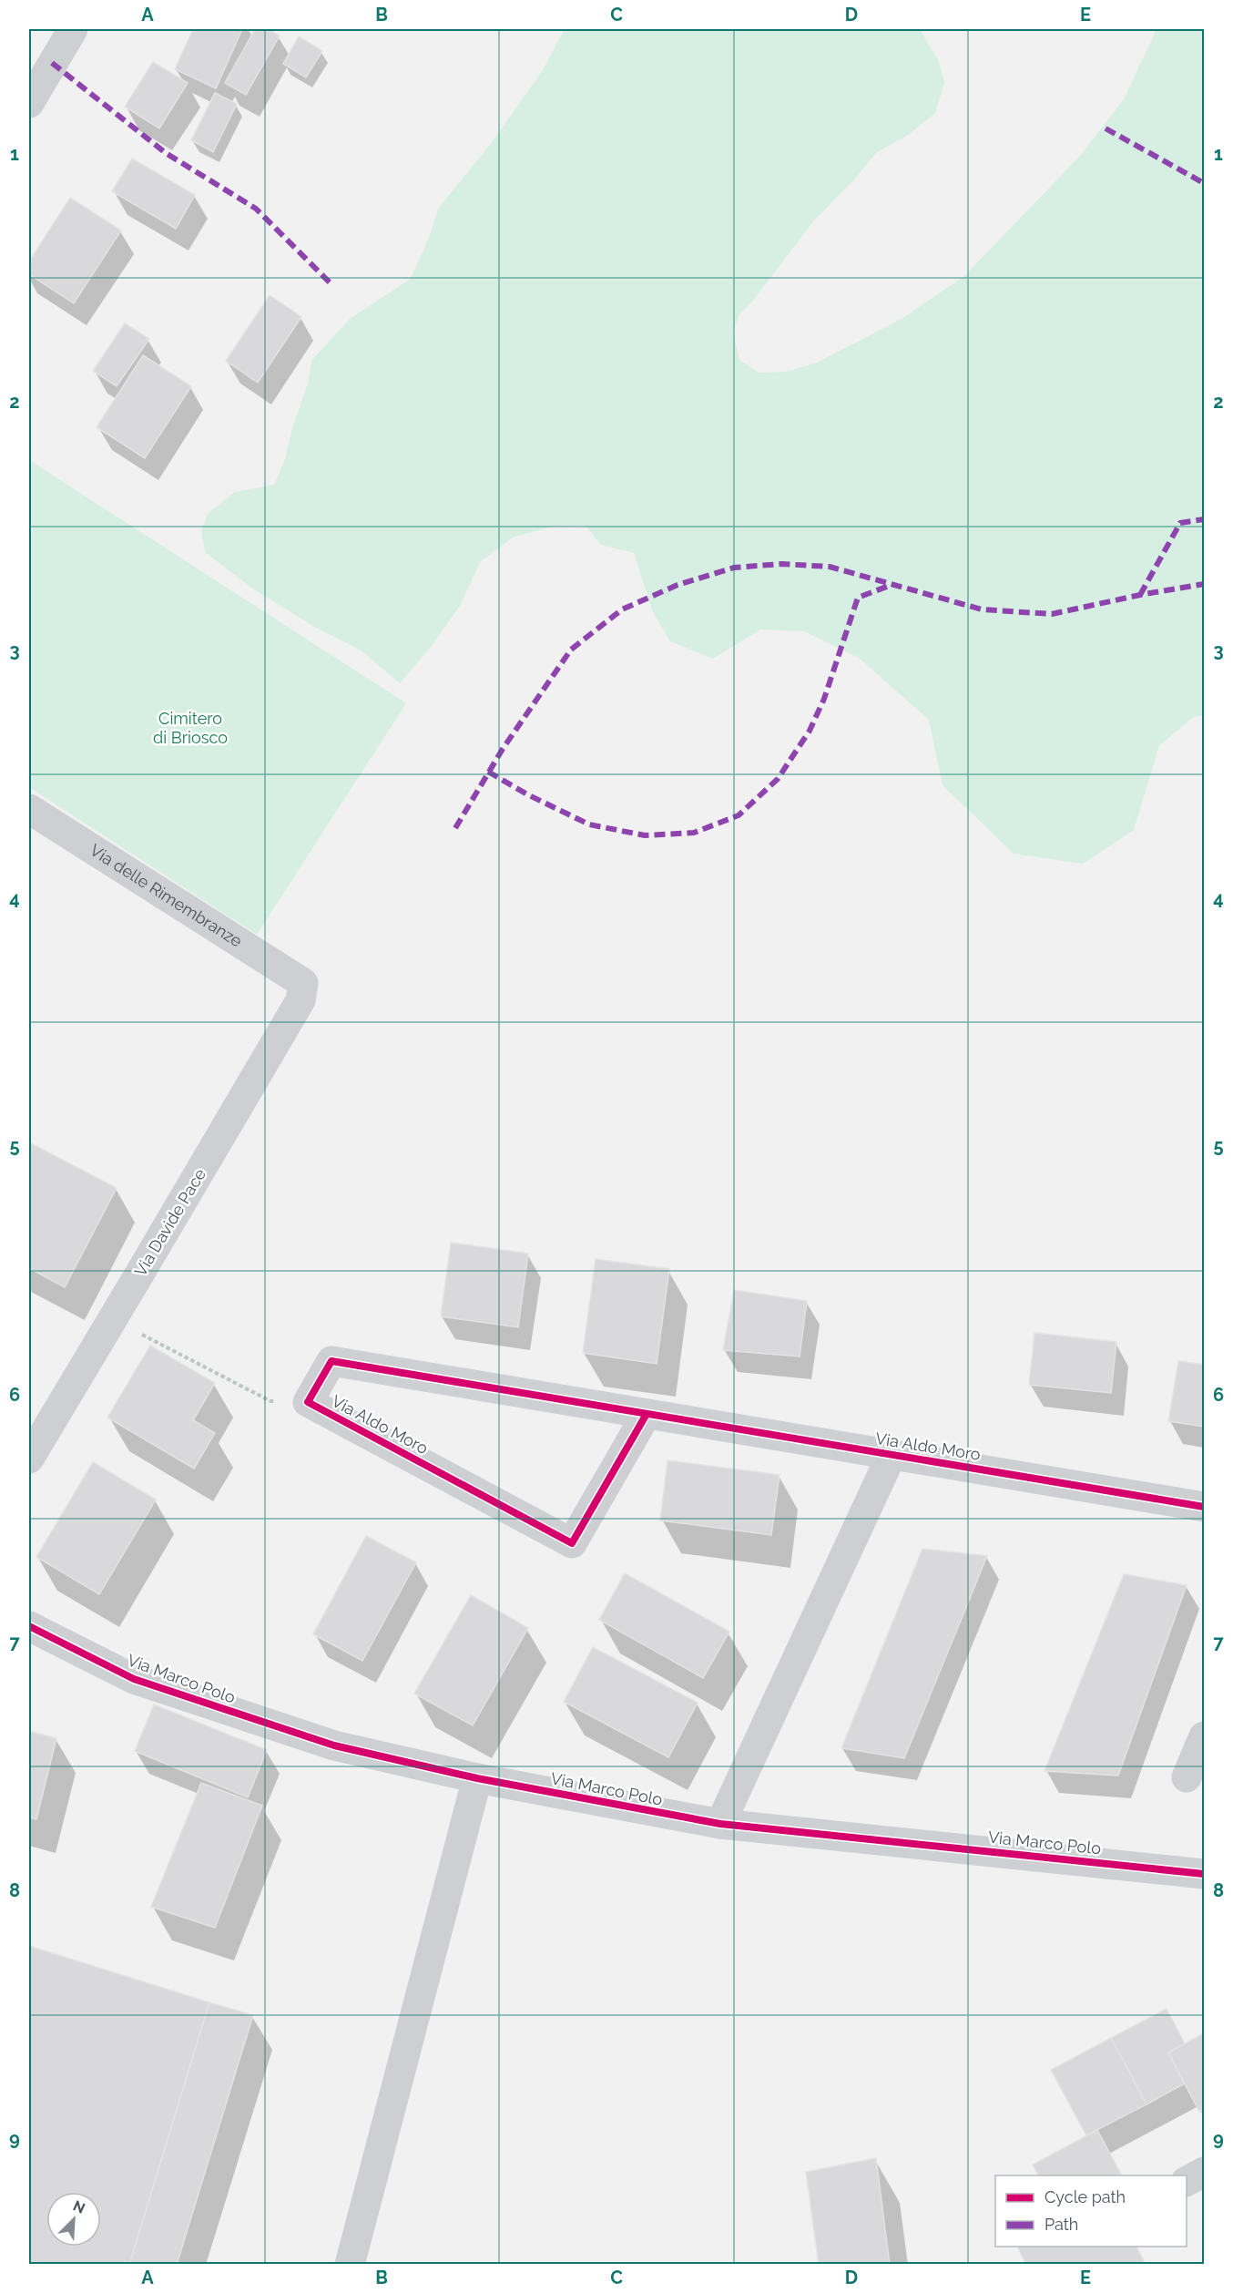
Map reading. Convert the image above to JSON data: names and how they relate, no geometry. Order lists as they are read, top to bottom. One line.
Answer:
{"streets":{"street":["Via delle Rimembranze","Via Davide Pace","Via Aldo Moro","Via Marco Polo"]},"crossings":[["Via delle Rimembranze","Via Davide Pace"]],"parks":["Cimitero di Briosco"],"legend":["Cycle path","Path"],"north":"top right","grid":{"columns":["A","B","C","D","E"],"rows":["1","2","3","4","5","6","7","8","9"]}}
